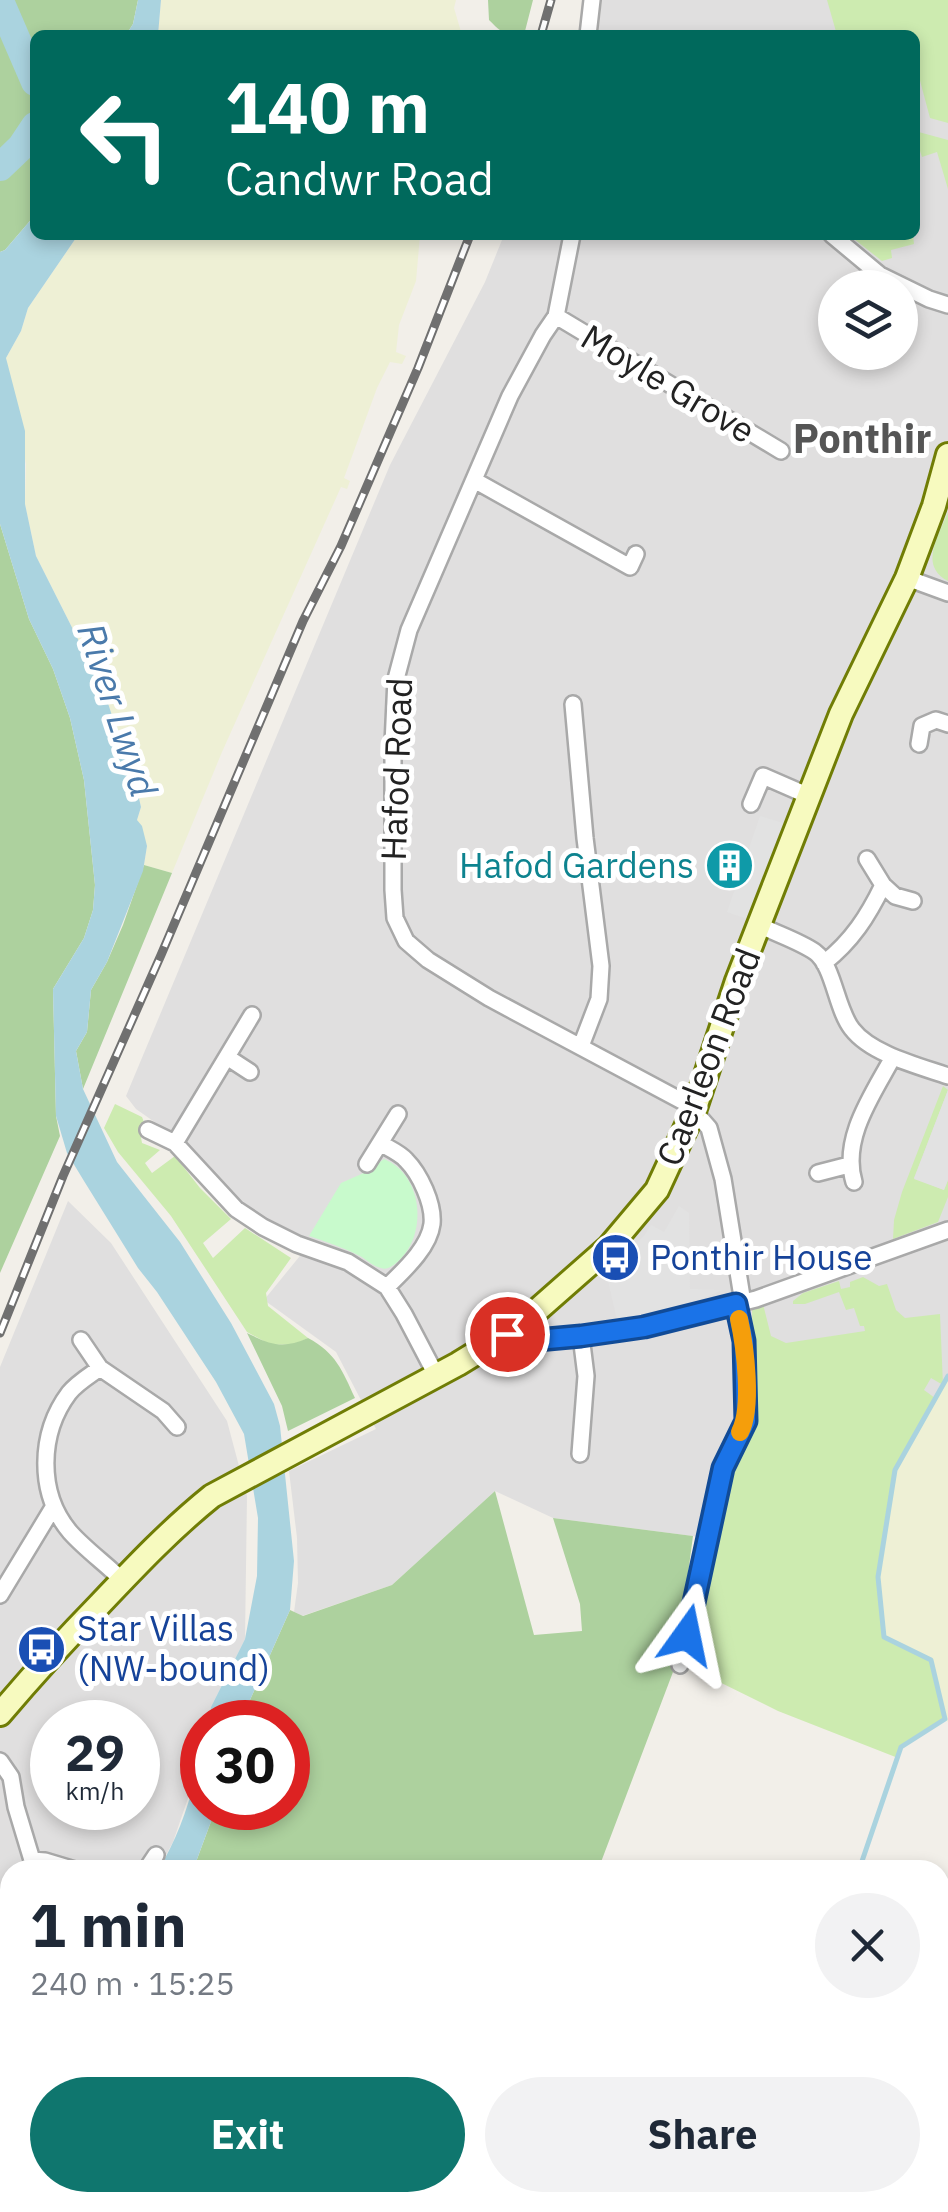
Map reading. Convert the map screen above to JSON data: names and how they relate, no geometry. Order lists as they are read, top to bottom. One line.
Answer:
{"streets":{"main road":["Caerleon Road"],"street":["Moyle Grove","Hafod Road"]},"crossings":[["Moyle Grove","Hafod Road"],["Hafod Road","Caerleon Road"]],"districts":["Ponthir"],"water":["River Lwyd"],"places":{"building":["Hafod Gardens"],"bus stop":["Ponthir House","Star Villas (NW-bound)"]},"page":{"turn":["140 m","Candwr Road"],"speed":"29 km/h","limit":"30","heading":["1 min","240 m · 15:25"],"buttons":["Exit","Share"]}}
